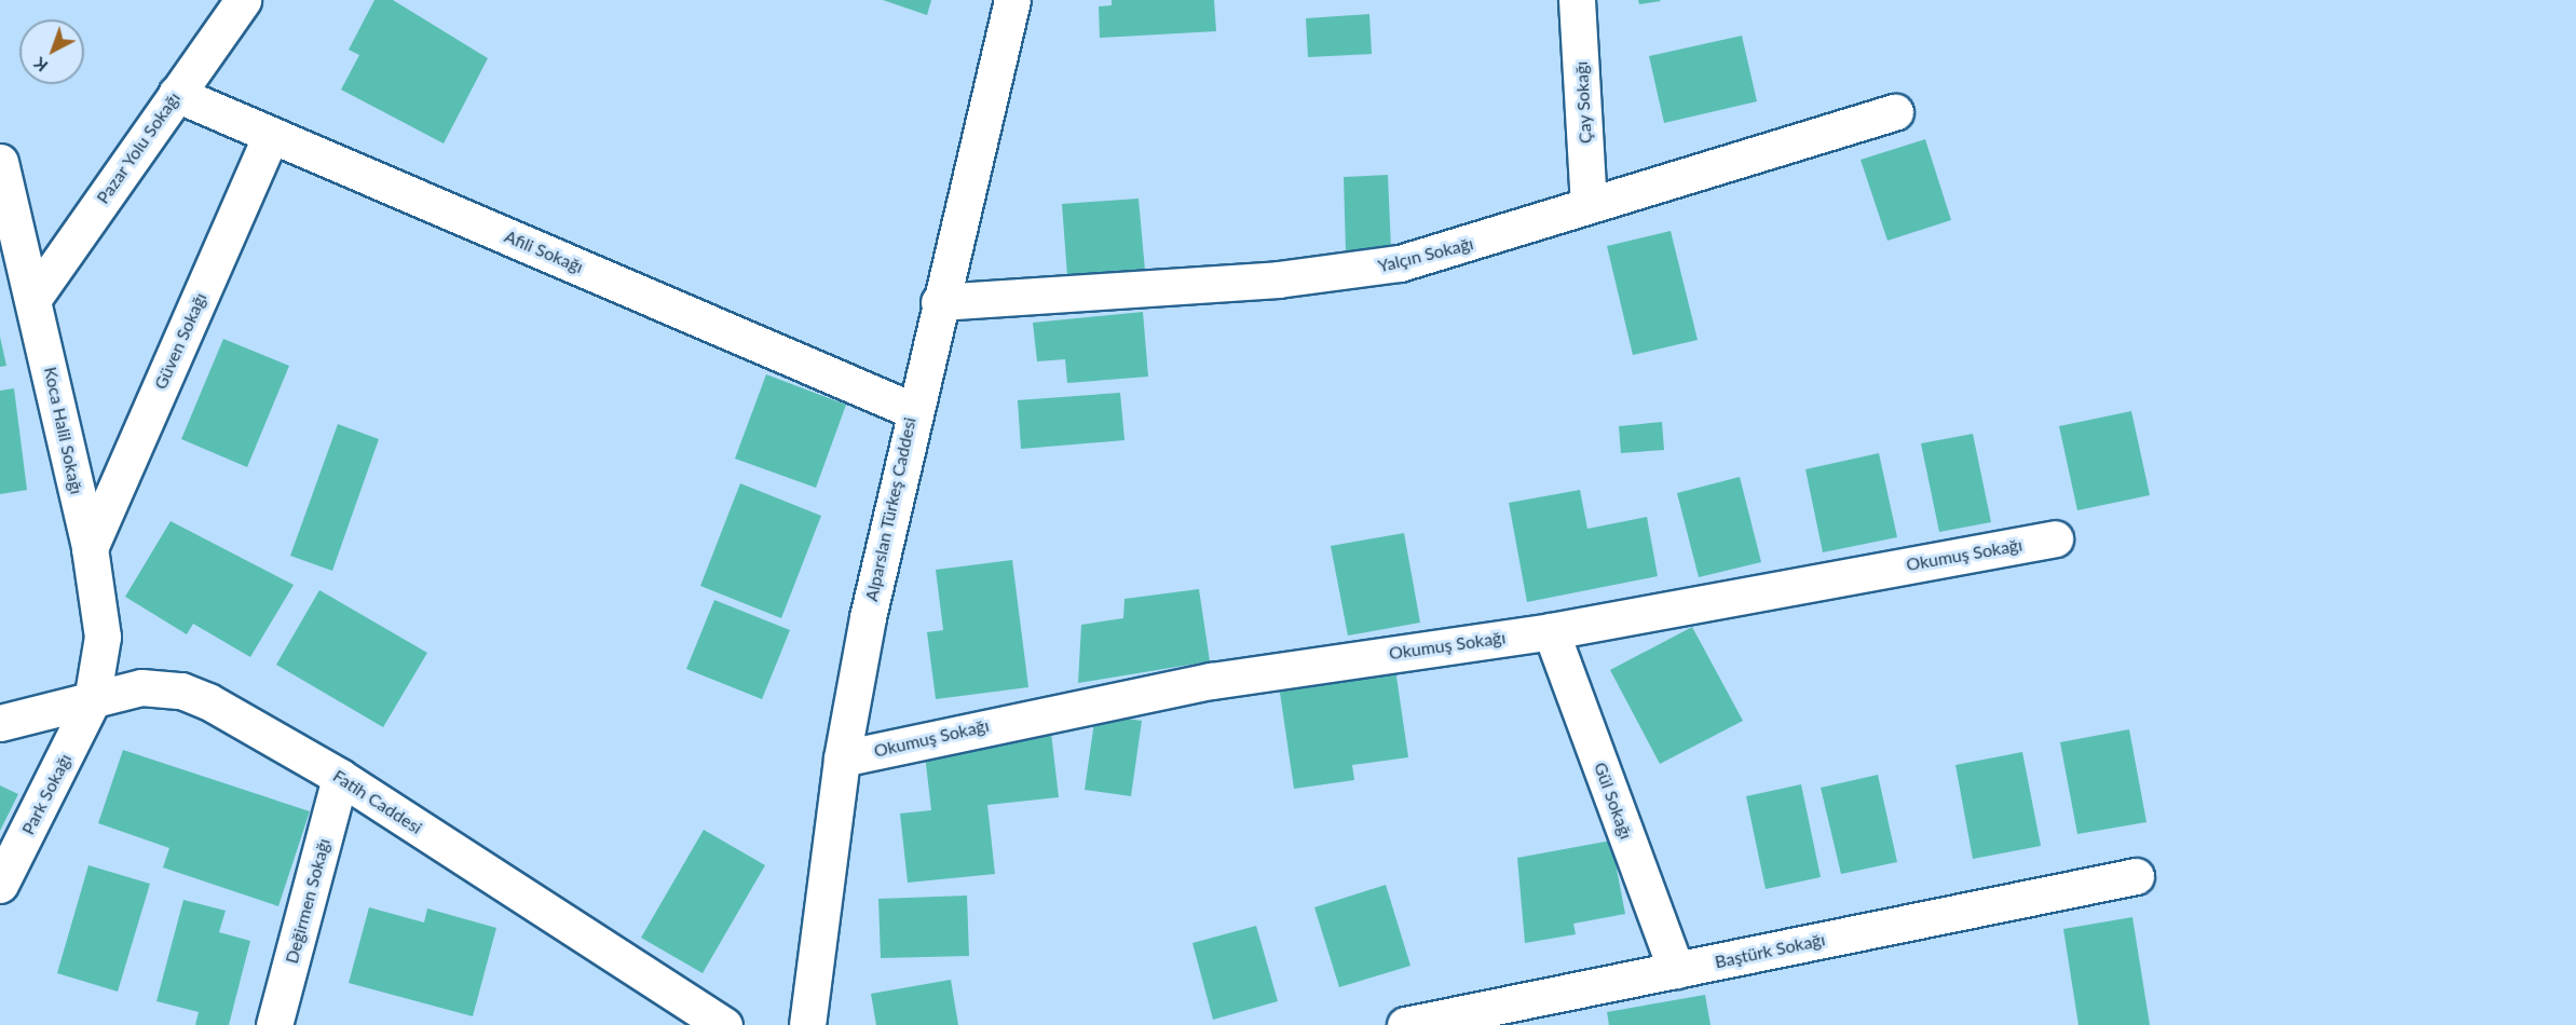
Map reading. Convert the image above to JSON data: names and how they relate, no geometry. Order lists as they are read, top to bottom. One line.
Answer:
{"streets":{"street":["Çay Sokağı","Pazar Yolu Sokağı","Afili Sokağı","Yalçın Sokağı","Güven Sokağı","Koca Halil Sokağı","Alparslan Türkeş Caddesi","Okumuş Sokağı","Park Sokağı","Gül Sokağı","Fatih Caddesi","Değirmen Sokağı","Baştürk Sokağı"]},"crossings":[["Çay Sokağı","Yalçın Sokağı"],["Pazar Yolu Sokağı","Afili Sokağı"],["Pazar Yolu Sokağı","Koca Halil Sokağı"],["Afili Sokağı","Güven Sokağı"],["Afili Sokağı","Alparslan Türkeş Caddesi"],["Yalçın Sokağı","Alparslan Türkeş Caddesi"],["Güven Sokağı","Koca Halil Sokağı"],["Koca Halil Sokağı","Park Sokağı"],["Koca Halil Sokağı","Fatih Caddesi"],["Alparslan Türkeş Caddesi","Okumuş Sokağı"],["Okumuş Sokağı","Gül Sokağı"],["Park Sokağı","Fatih Caddesi"],["Gül Sokağı","Baştürk Sokağı"],["Fatih Caddesi","Değirmen Sokağı"]],"north":"bottom left"}
